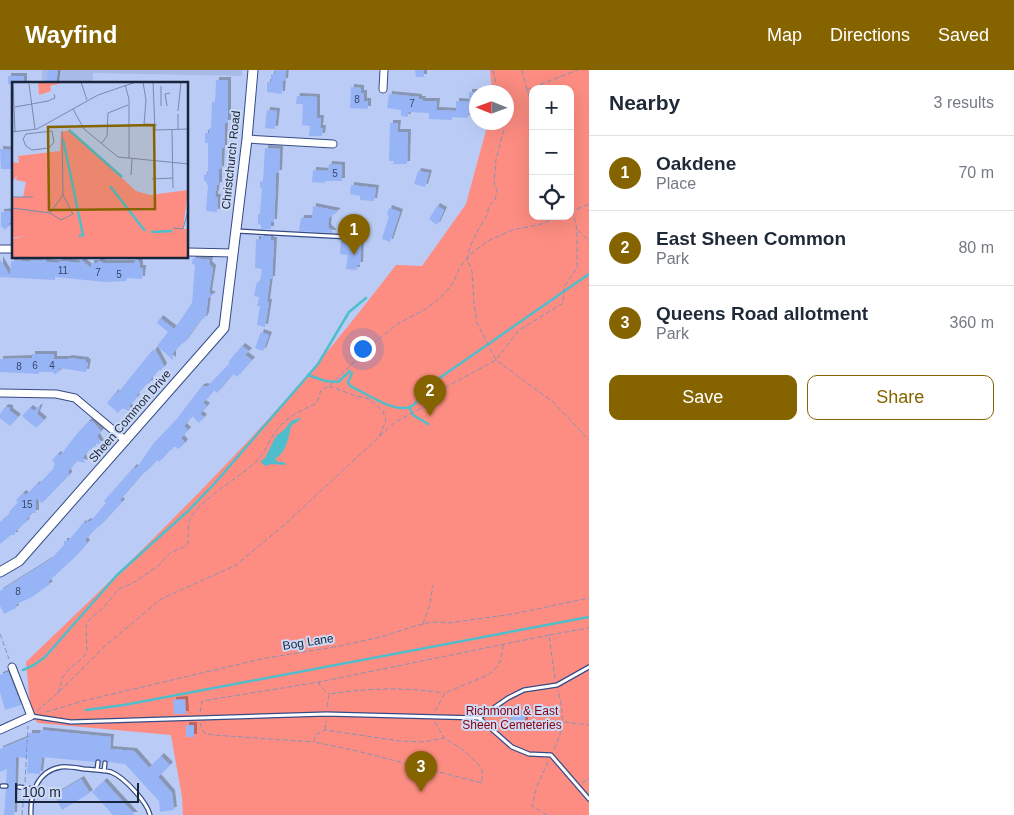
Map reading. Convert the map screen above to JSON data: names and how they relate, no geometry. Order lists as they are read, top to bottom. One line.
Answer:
{"streets":{"street":["Christchurch Road","Sheen Common Drive"],"path":["Bog Lane"]},"crossings":[["Christchurch Road","Sheen Common Drive"]],"parks":["Richmond & East Sheen Cemeteries"],"house_numbers":["8","7","5","11","7","5","6","4","8","15","8"],"scale_bar":"100 m","north":"left","page":{"header":"Wayfind","nav":["Map","Directions","Saved"],"heading":["Nearby","3 results"],"map_buttons":["+","−"],"list":[{"mark":"1","name":"Oakdene","note":"Place","value":"70 m"},{"mark":"2","name":"East Sheen Common","note":"Park","value":"80 m"},{"mark":"3","name":"Queens Road allotment","note":"Park","value":"360 m"}],"pins":["1","2","3"],"buttons":["Save","Share"],"scale":"100 m"}}
